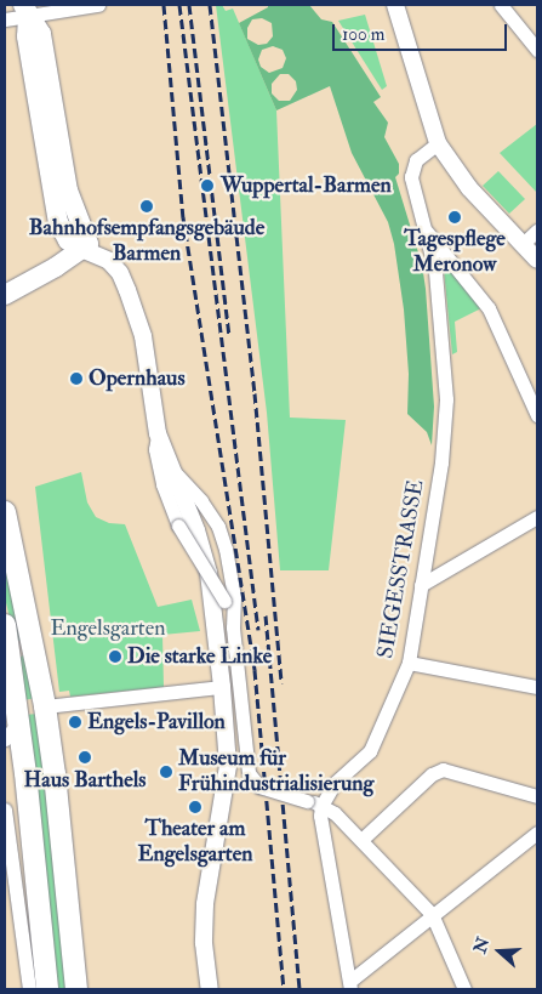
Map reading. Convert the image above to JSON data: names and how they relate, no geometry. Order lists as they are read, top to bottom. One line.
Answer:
{"streets":{"street":["SIEGESSTRASSE"]},"parks":["Engelsgarten"],"places":["Wuppertal-Barmen","Bahnhofsempfangsgebäude Barmen","Tagespflege Meronow","Opernhaus","Die starke Linke","Engels-Pavillon","Haus Barthels","Museum für Frühindustrialisierung","Theater am Engelsgarten"],"scale_bar":"100 m","north":"left"}
